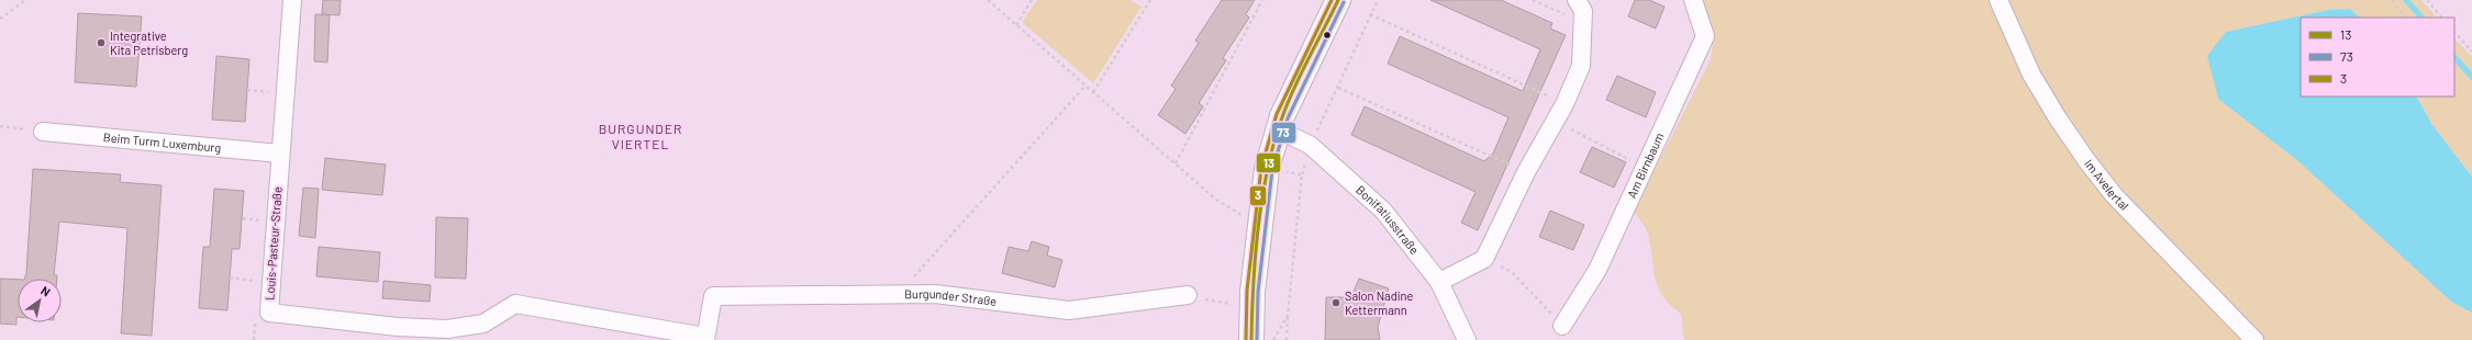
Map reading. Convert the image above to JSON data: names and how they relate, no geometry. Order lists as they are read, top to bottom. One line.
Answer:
{"streets":{"street":["Beim Turm Luxemburg","Am Birnbaum","Im Avelertal","Bonifatiusstraße","Louis-Pasteur-Straße","Burgunder Straße"]},"crossings":[["Beim Turm Luxemburg","Louis-Pasteur-Straße"],["Louis-Pasteur-Straße","Burgunder Straße"]],"districts":["BURGUNDER VIERTEL"],"places":["Integrative Kita Petrisberg","Salon Nadine Kettermann"],"lines":["transit line 13","transit line 3","transit line 73"],"legend":["13","73","3"],"north":"top right"}
